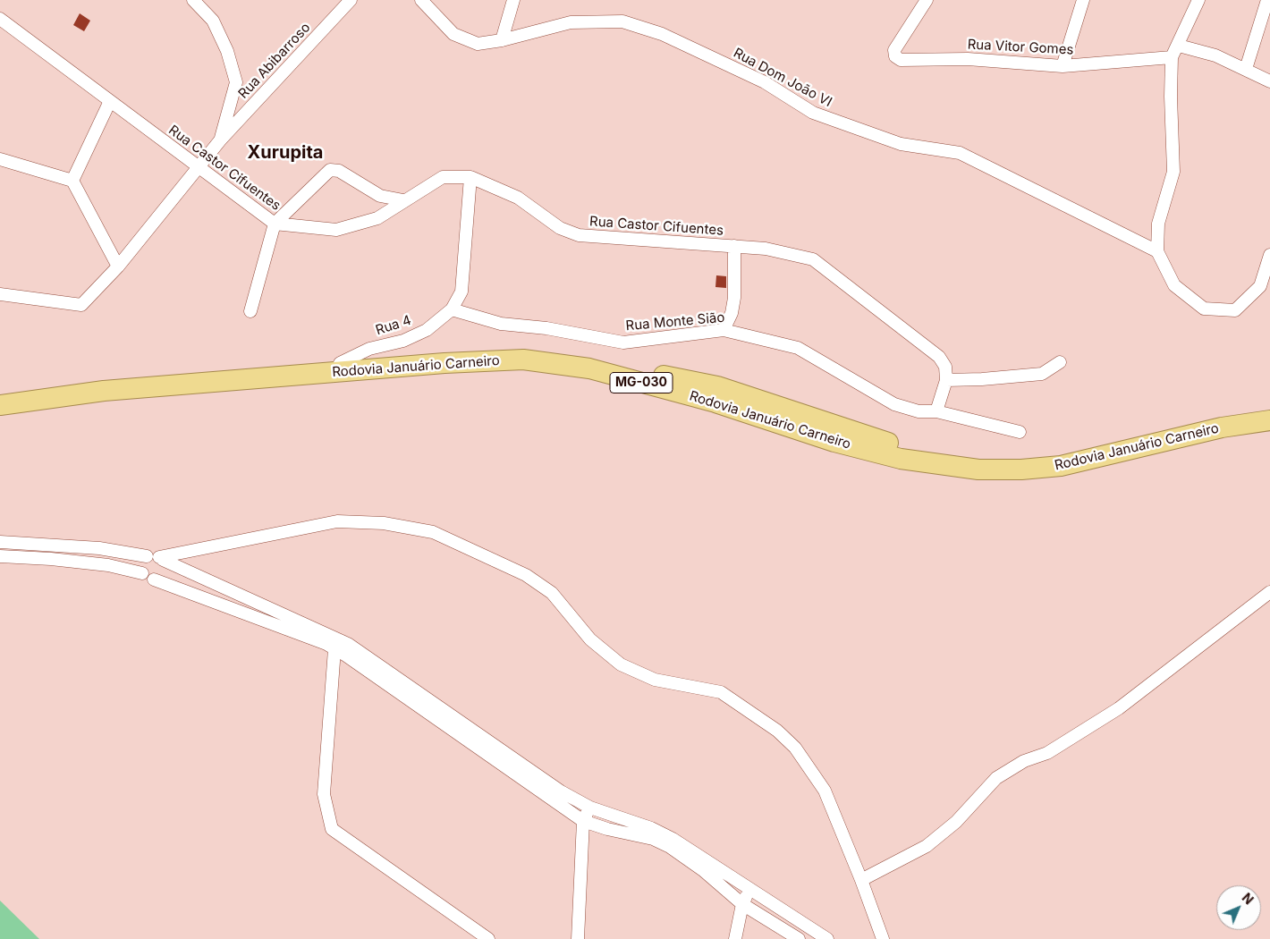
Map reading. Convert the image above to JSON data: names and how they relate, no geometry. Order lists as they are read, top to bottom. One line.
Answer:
{"streets":{"highway":["Rodovia Januário Carneiro","MG-030"],"street":["Rua Vitor Gomes","Rua Abibarroso","Rua Dom João VI","Rua Castor Cifuentes","Rua Monte Sião","Rua 4"]},"crossings":[["Rua Monte Sião","Rua 4"],["Rua 4","Rodovia Januário Carneiro"]],"districts":["Xurupita"],"north":"top right"}
